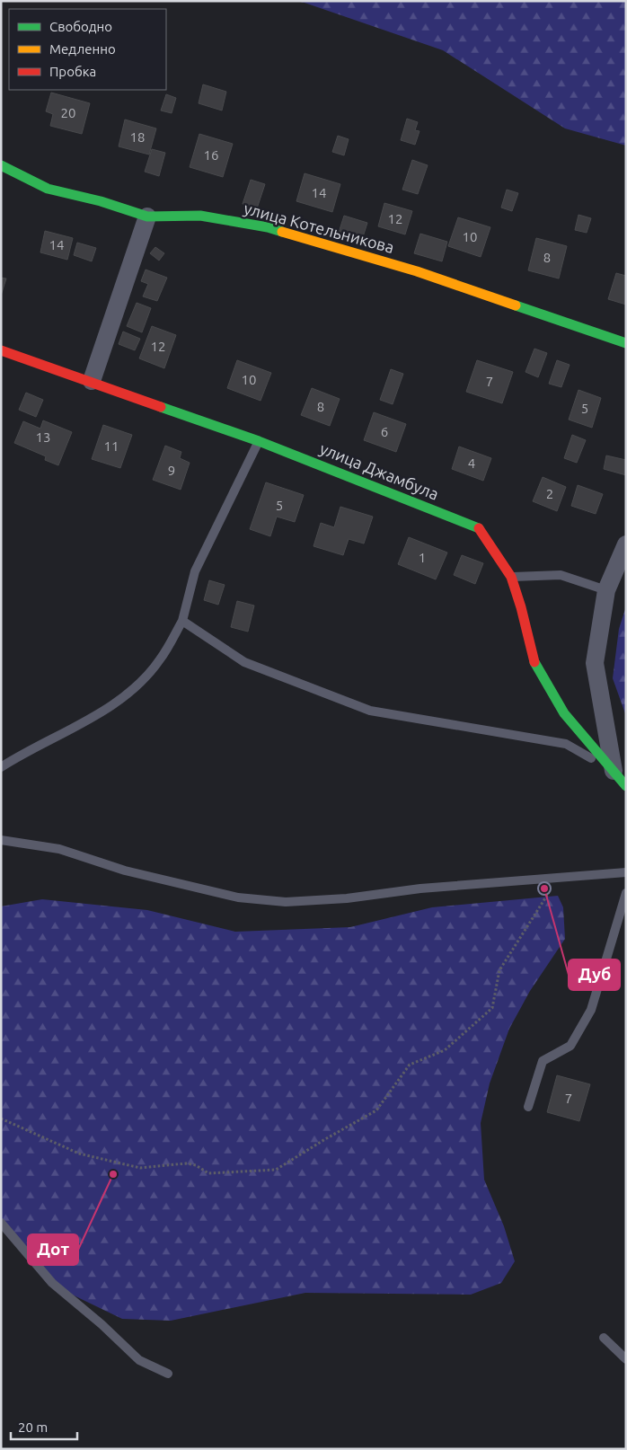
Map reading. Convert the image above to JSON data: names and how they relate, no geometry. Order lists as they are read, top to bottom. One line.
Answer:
{"streets":{"street":["улица Котельникова","улица Джамбула"]},"places":["Дуб","Дот"],"house_numbers":["20","18","16","14","12","10","14","8","12","10","7","8","5","6","13","11","4","9","2","5","1","7"],"legend":["Свободно","Медленно","Пробка"],"scale_bar":"20 m"}
